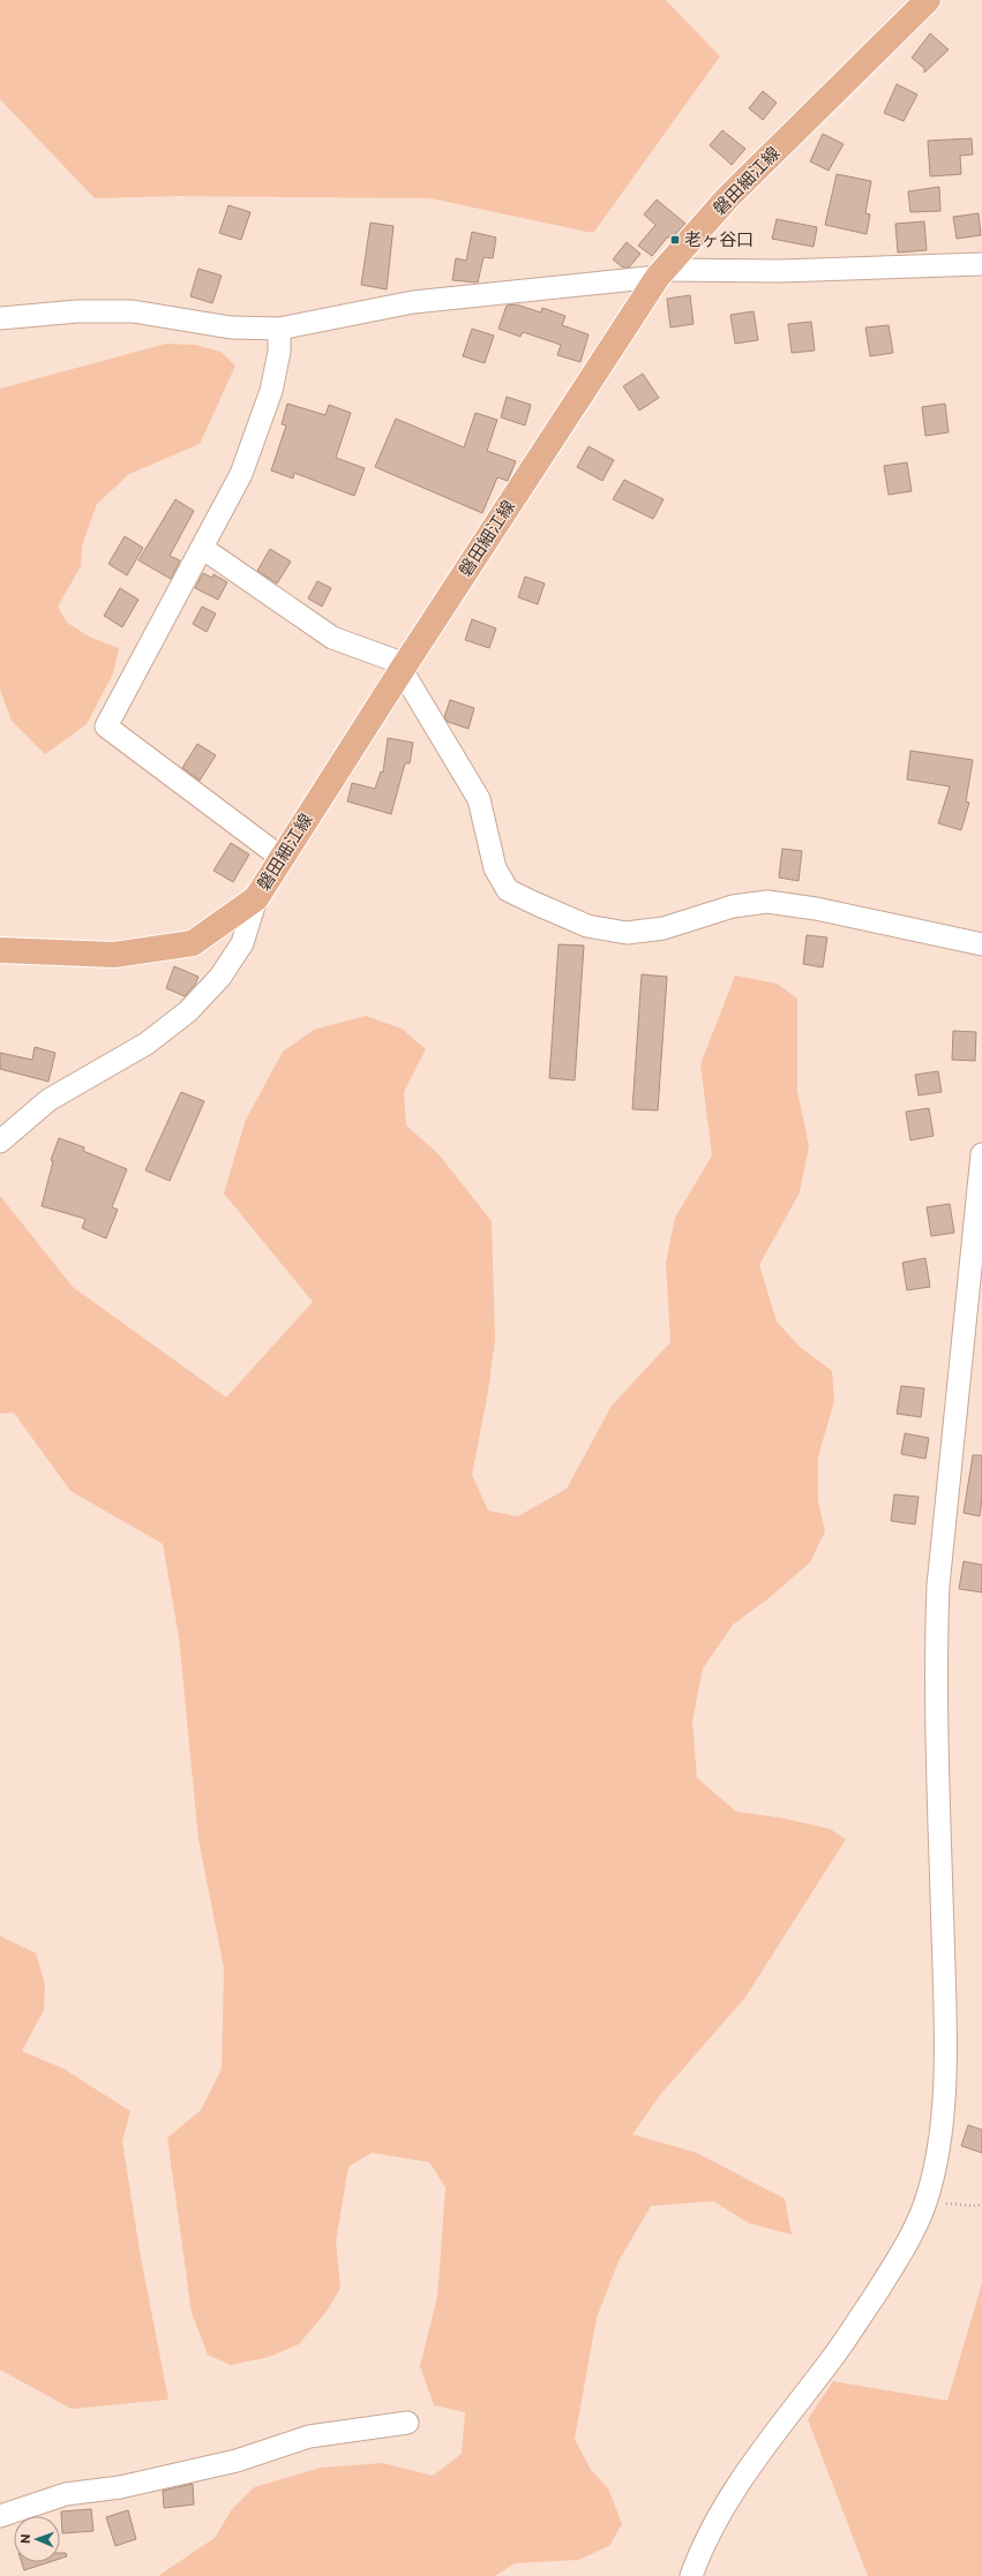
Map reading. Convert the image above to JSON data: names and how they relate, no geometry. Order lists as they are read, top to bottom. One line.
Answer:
{"streets":{"main road":["磐田細江線"]},"places":{"transit":["老ヶ谷口"]},"north":"left"}
